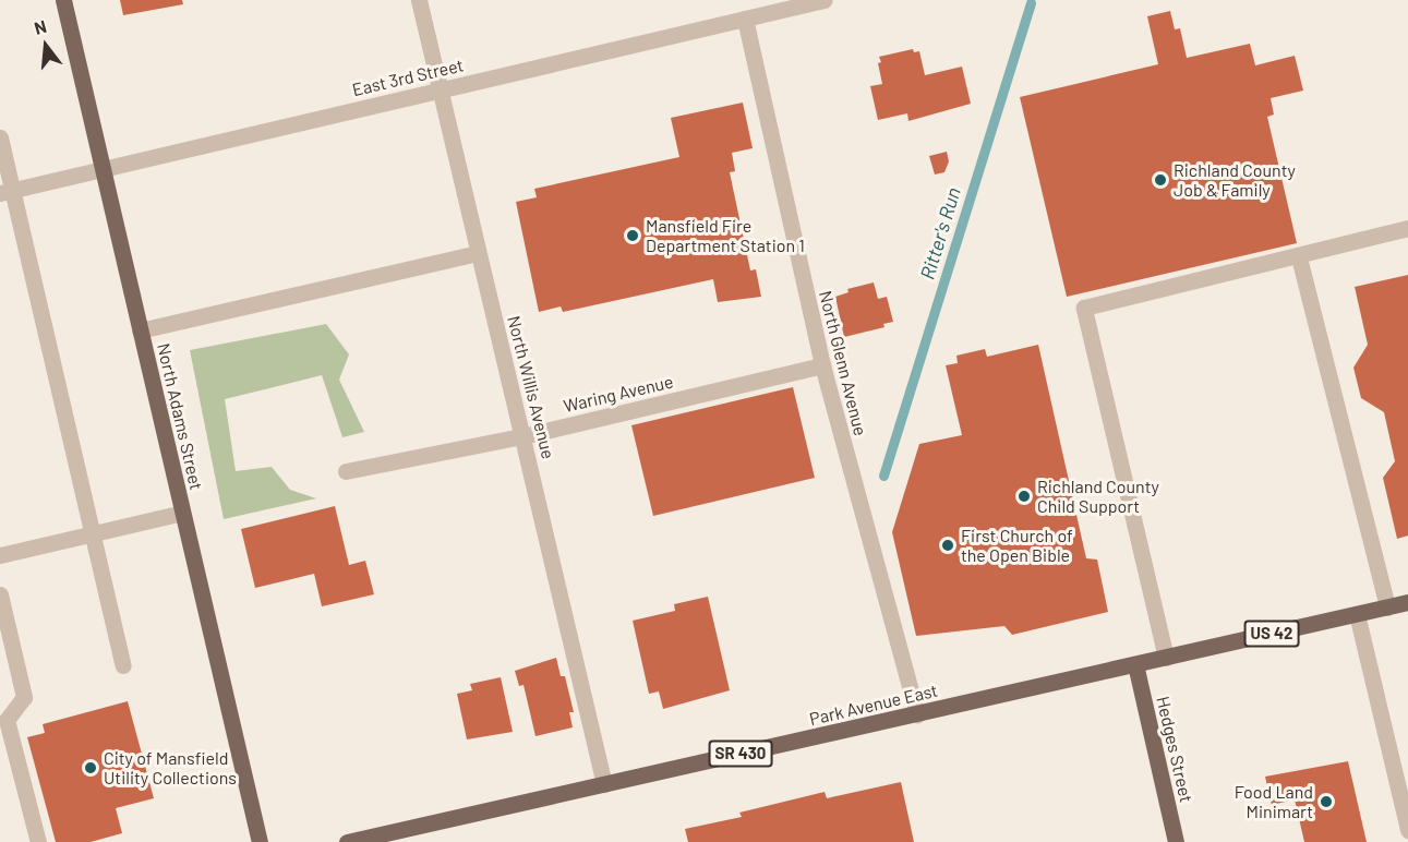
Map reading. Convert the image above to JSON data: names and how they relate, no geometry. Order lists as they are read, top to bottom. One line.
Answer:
{"streets":{"main road":["North Adams Street","US 42","Park Avenue East","Hedges Street","SR 430"],"street":["East 3rd Street","North Glenn Avenue","North Willis Avenue","Waring Avenue"]},"crossings":[["East 3rd Street","North Glenn Avenue"],["East 3rd Street","North Willis Avenue"],["East 3rd Street","North Adams Street"],["North Glenn Avenue","Waring Avenue"],["North Glenn Avenue","Park Avenue East"],["North Willis Avenue","Waring Avenue"],["North Willis Avenue","Park Avenue East"],["Park Avenue East","Hedges Street"]],"water":["Ritter's Run"],"places":["Richland County Job & Family","Mansfield Fire Department Station 1","Richland County Child Support","First Church of the Open Bible","City of Mansfield Utility Collections","Food Land Minimart"],"north":"top"}
